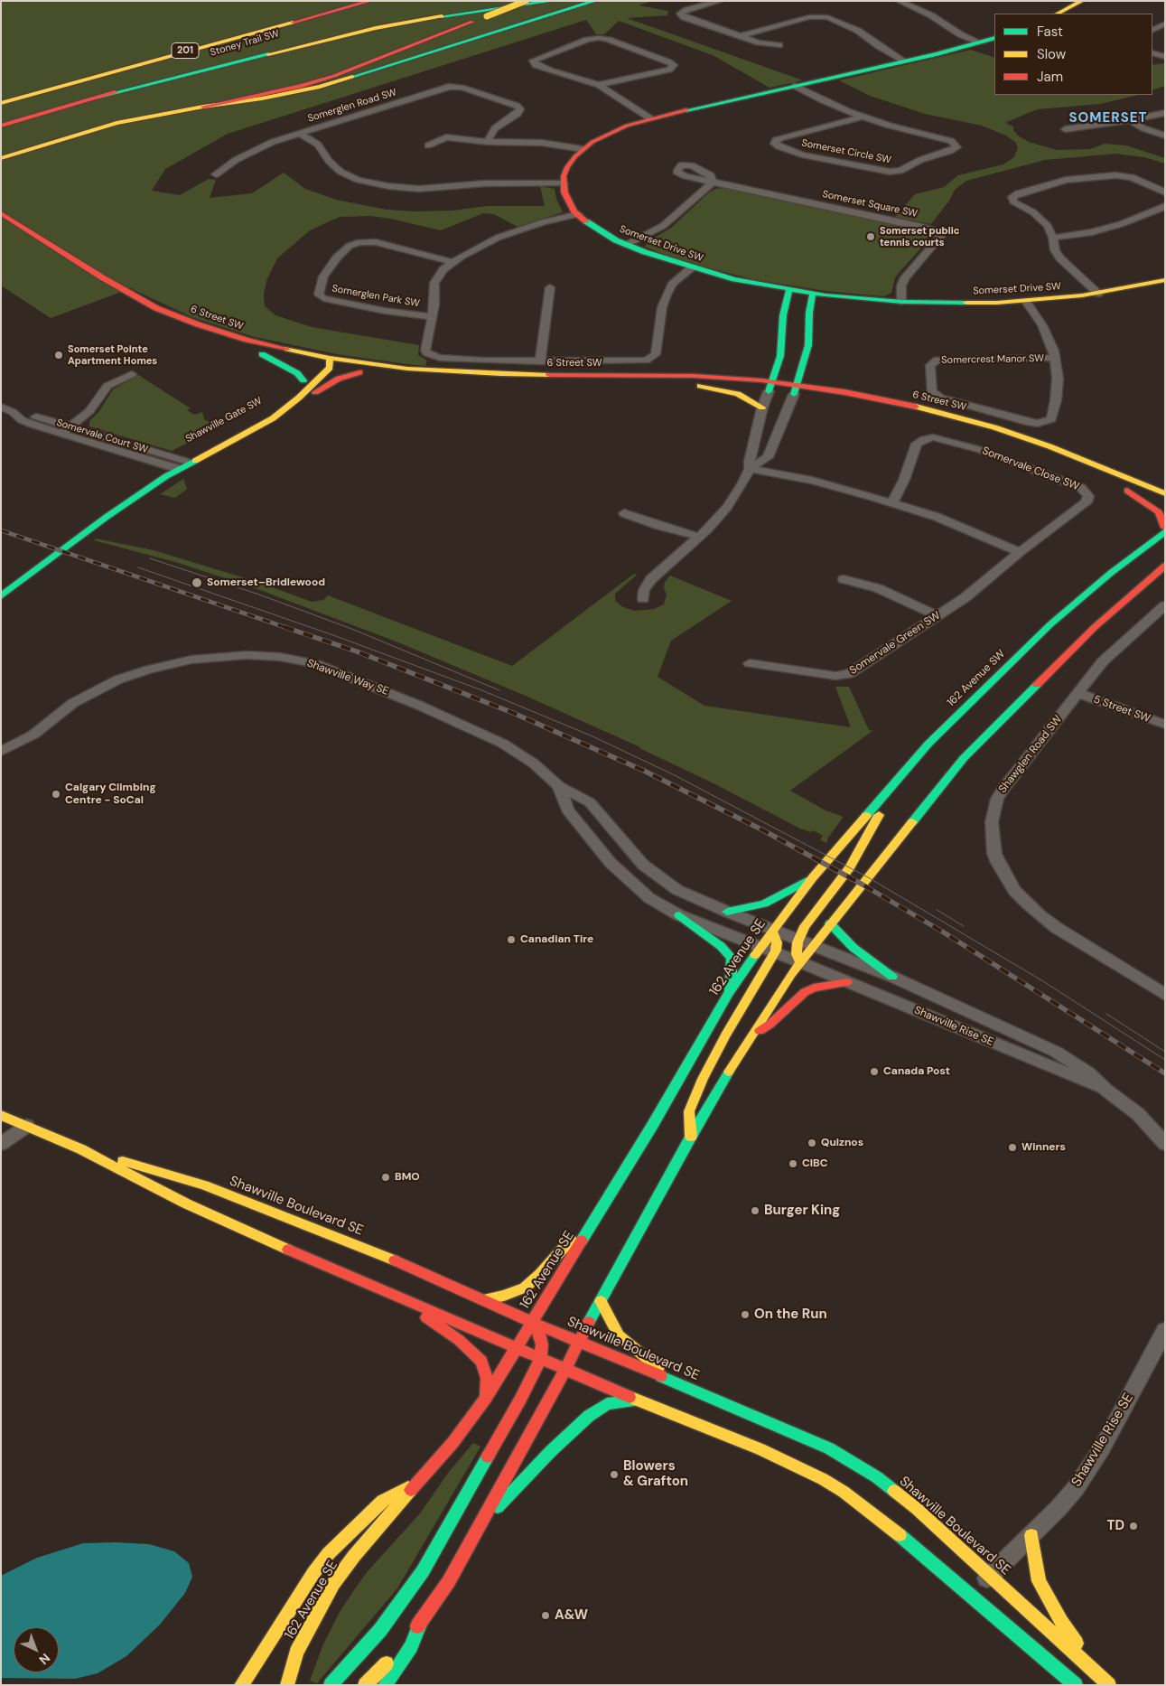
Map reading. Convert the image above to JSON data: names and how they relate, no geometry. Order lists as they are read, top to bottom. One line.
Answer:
{"streets":{"main road":["Stoney Trail SW","201","Somerset Drive SW","6 Street SW","Shawville Gate SW","162 Avenue SW","162 Avenue SE","Shawville Boulevard SE"],"street":["Somerglen Road SW","Somerset Circle SW","Somerset Square SW","Somerglen Park SW","Somercrest Manor SW","Somervale Court SW","Somervale Close SW","Somervale Green SW","Shawville Way SE","5 Street SW","Shawglen Road SW","Shawville Rise SE"]},"crossings":[["Somerglen Road SW","Somerset Drive SW"],["Somerset Square SW","Somerset Drive SW"],["Somerset Drive SW","Somercrest Manor SW"],["6 Street SW","Shawville Gate SW"],["Shawville Gate SW","Somervale Court SW"],["Somervale Close SW","Somervale Green SW"],["Shawville Way SE","162 Avenue SE"],["Shawville Way SE","Shawville Rise SE"],["162 Avenue SW","162 Avenue SE"],["5 Street SW","Shawglen Road SW"],["162 Avenue SE","Shawville Boulevard SE"],["Shawville Rise SE","Shawville Boulevard SE"]],"districts":["SOMERSET"],"places":["Somerset public tennis courts","Somerset Pointe Apartment Homes","Somerset–Bridlewood","Calgary Climbing Centre - SoCal","Canadian Tire","Canada Post","Quiznos","Winners","CIBC","BMO","Burger King","On the Run","Blowers & Grafton","TD","A&W"],"legend":["Fast","Slow","Jam"],"north":"bottom right"}
